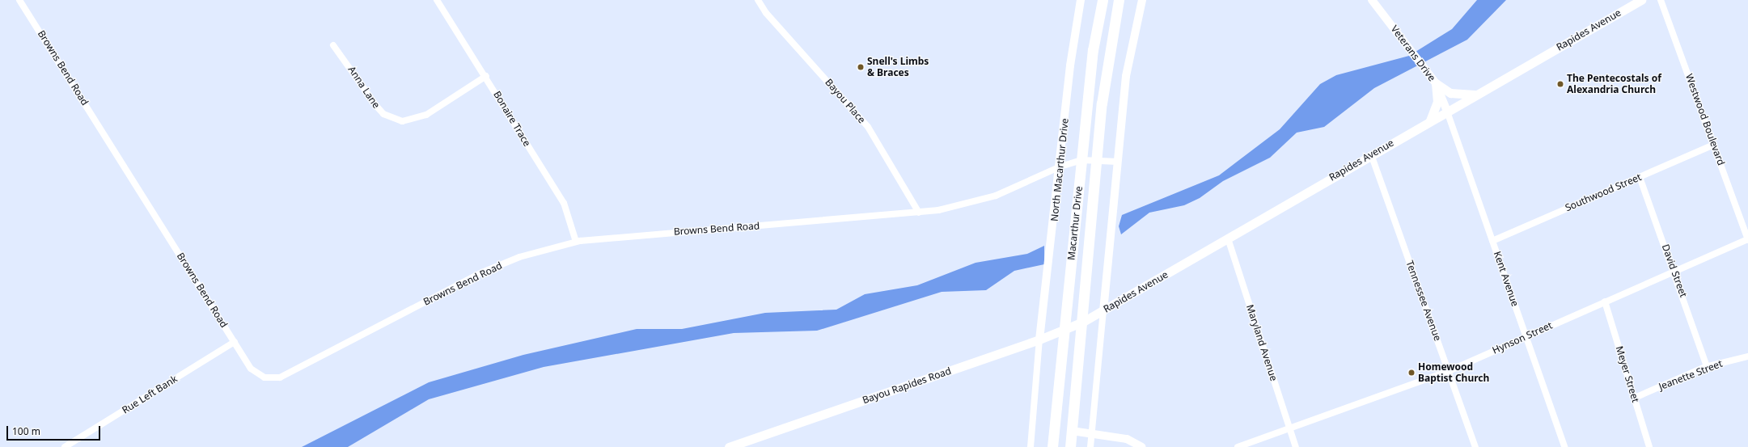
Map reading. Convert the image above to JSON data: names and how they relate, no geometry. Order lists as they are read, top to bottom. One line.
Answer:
{"streets":{"highway":["Macarthur Drive"],"main road":["Rapides Avenue","Bayou Rapides Road"],"street":["Veterans Drive","Browns Bend Road","Anna Lane","Bayou Place","Bonaire Trace","Westwood Boulevard","North Macarthur Drive","Southwood Street","David Street","Kent Avenue","Tennessee Avenue","Hynson Street","Maryland Avenue","Meyer Street","Jeanette Street","Rue Left Bank"]},"crossings":[["Rapides Avenue","Veterans Drive"],["Rapides Avenue","Macarthur Drive"],["Rapides Avenue","Kent Avenue"],["Rapides Avenue","Tennessee Avenue"],["Rapides Avenue","Maryland Avenue"],["Rapides Avenue","Bayou Rapides Road"],["Veterans Drive","Kent Avenue"],["Browns Bend Road","Bayou Place"],["Browns Bend Road","Bonaire Trace"],["Browns Bend Road","North Macarthur Drive"],["Browns Bend Road","Macarthur Drive"],["Browns Bend Road","Rue Left Bank"],["Anna Lane","Bonaire Trace"],["Westwood Boulevard","Southwood Street"],["Westwood Boulevard","Hynson Street"],["North Macarthur Drive","Bayou Rapides Road"],["Southwood Street","David Street"],["Southwood Street","Kent Avenue"],["Macarthur Drive","Bayou Rapides Road"],["David Street","Hynson Street"],["David Street","Jeanette Street"],["Kent Avenue","Hynson Street"],["Tennessee Avenue","Hynson Street"],["Hynson Street","Maryland Avenue"],["Hynson Street","Meyer Street"],["Meyer Street","Jeanette Street"]],"places":["Snell's Limbs & Braces","The Pentecostals of Alexandria Church","Homewood Baptist Church"],"scale_bar":"100 m"}
